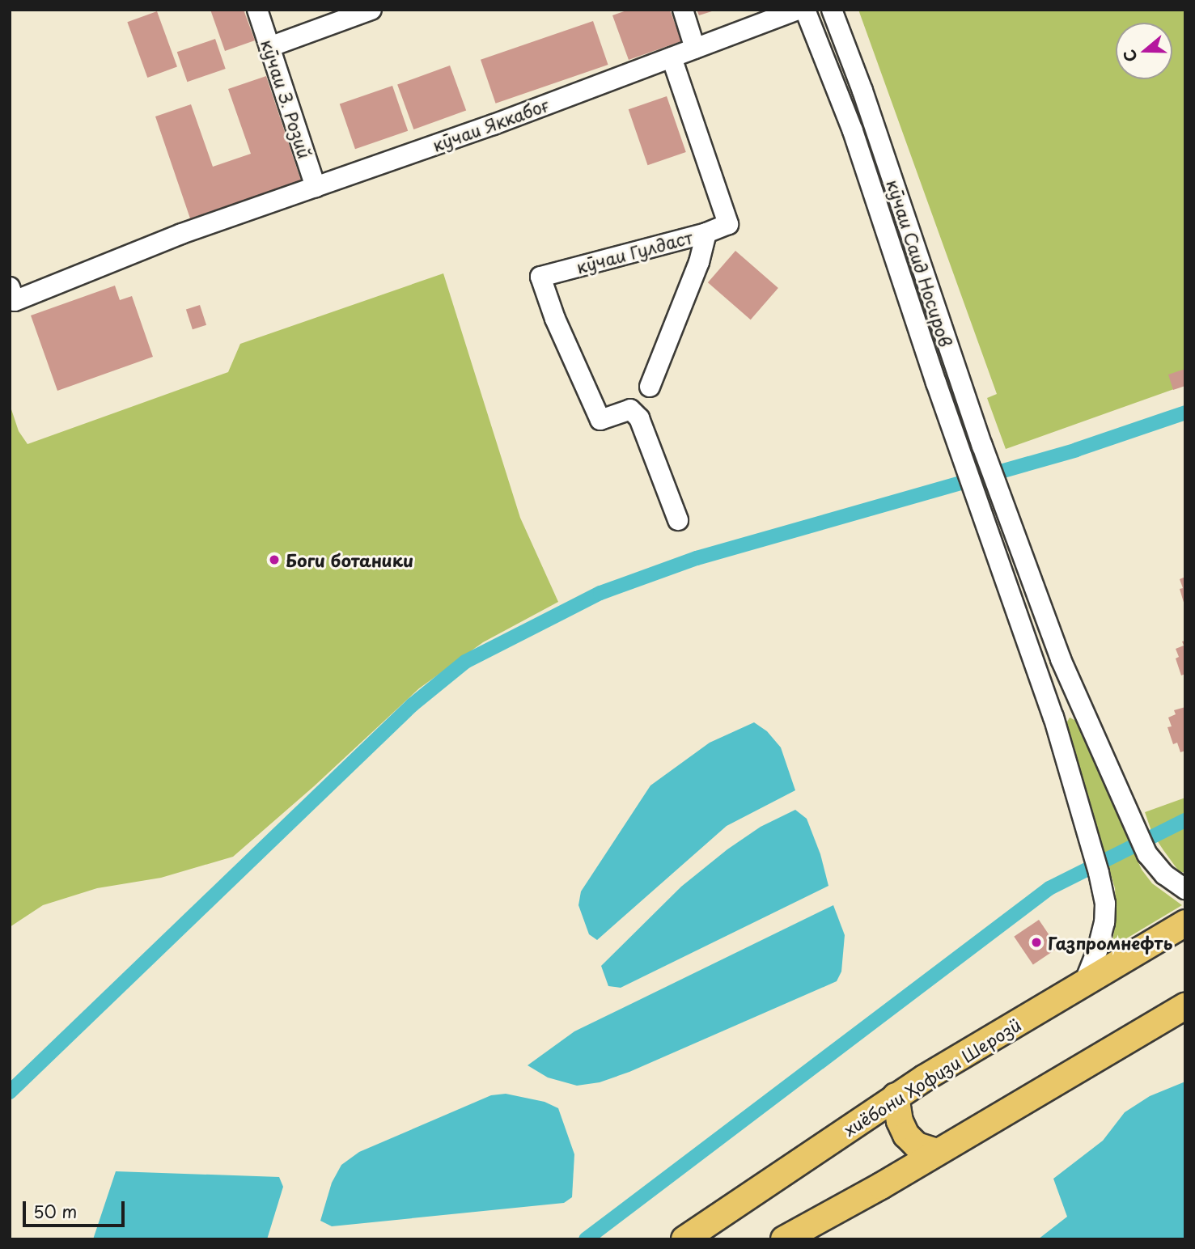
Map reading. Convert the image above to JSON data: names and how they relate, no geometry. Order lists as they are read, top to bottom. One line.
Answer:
{"streets":{"main road":["хиёбони Ҳофизи Шерозӣ"],"street":["кӯчаи З. Розий","кӯчаи Яккабоғ","кӯчаи Гулдаст","кӯчаи Саид Носиров"]},"crossings":[["кӯчаи З. Розий","кӯчаи Яккабоғ"],["кӯчаи Яккабоғ","кӯчаи Гулдаст"],["кӯчаи Саид Носиров","хиёбони Ҳофизи Шерозӣ"]],"places":["Боги ботаники","Газпромнефть"],"scale_bar":"50 m","north":"left"}
